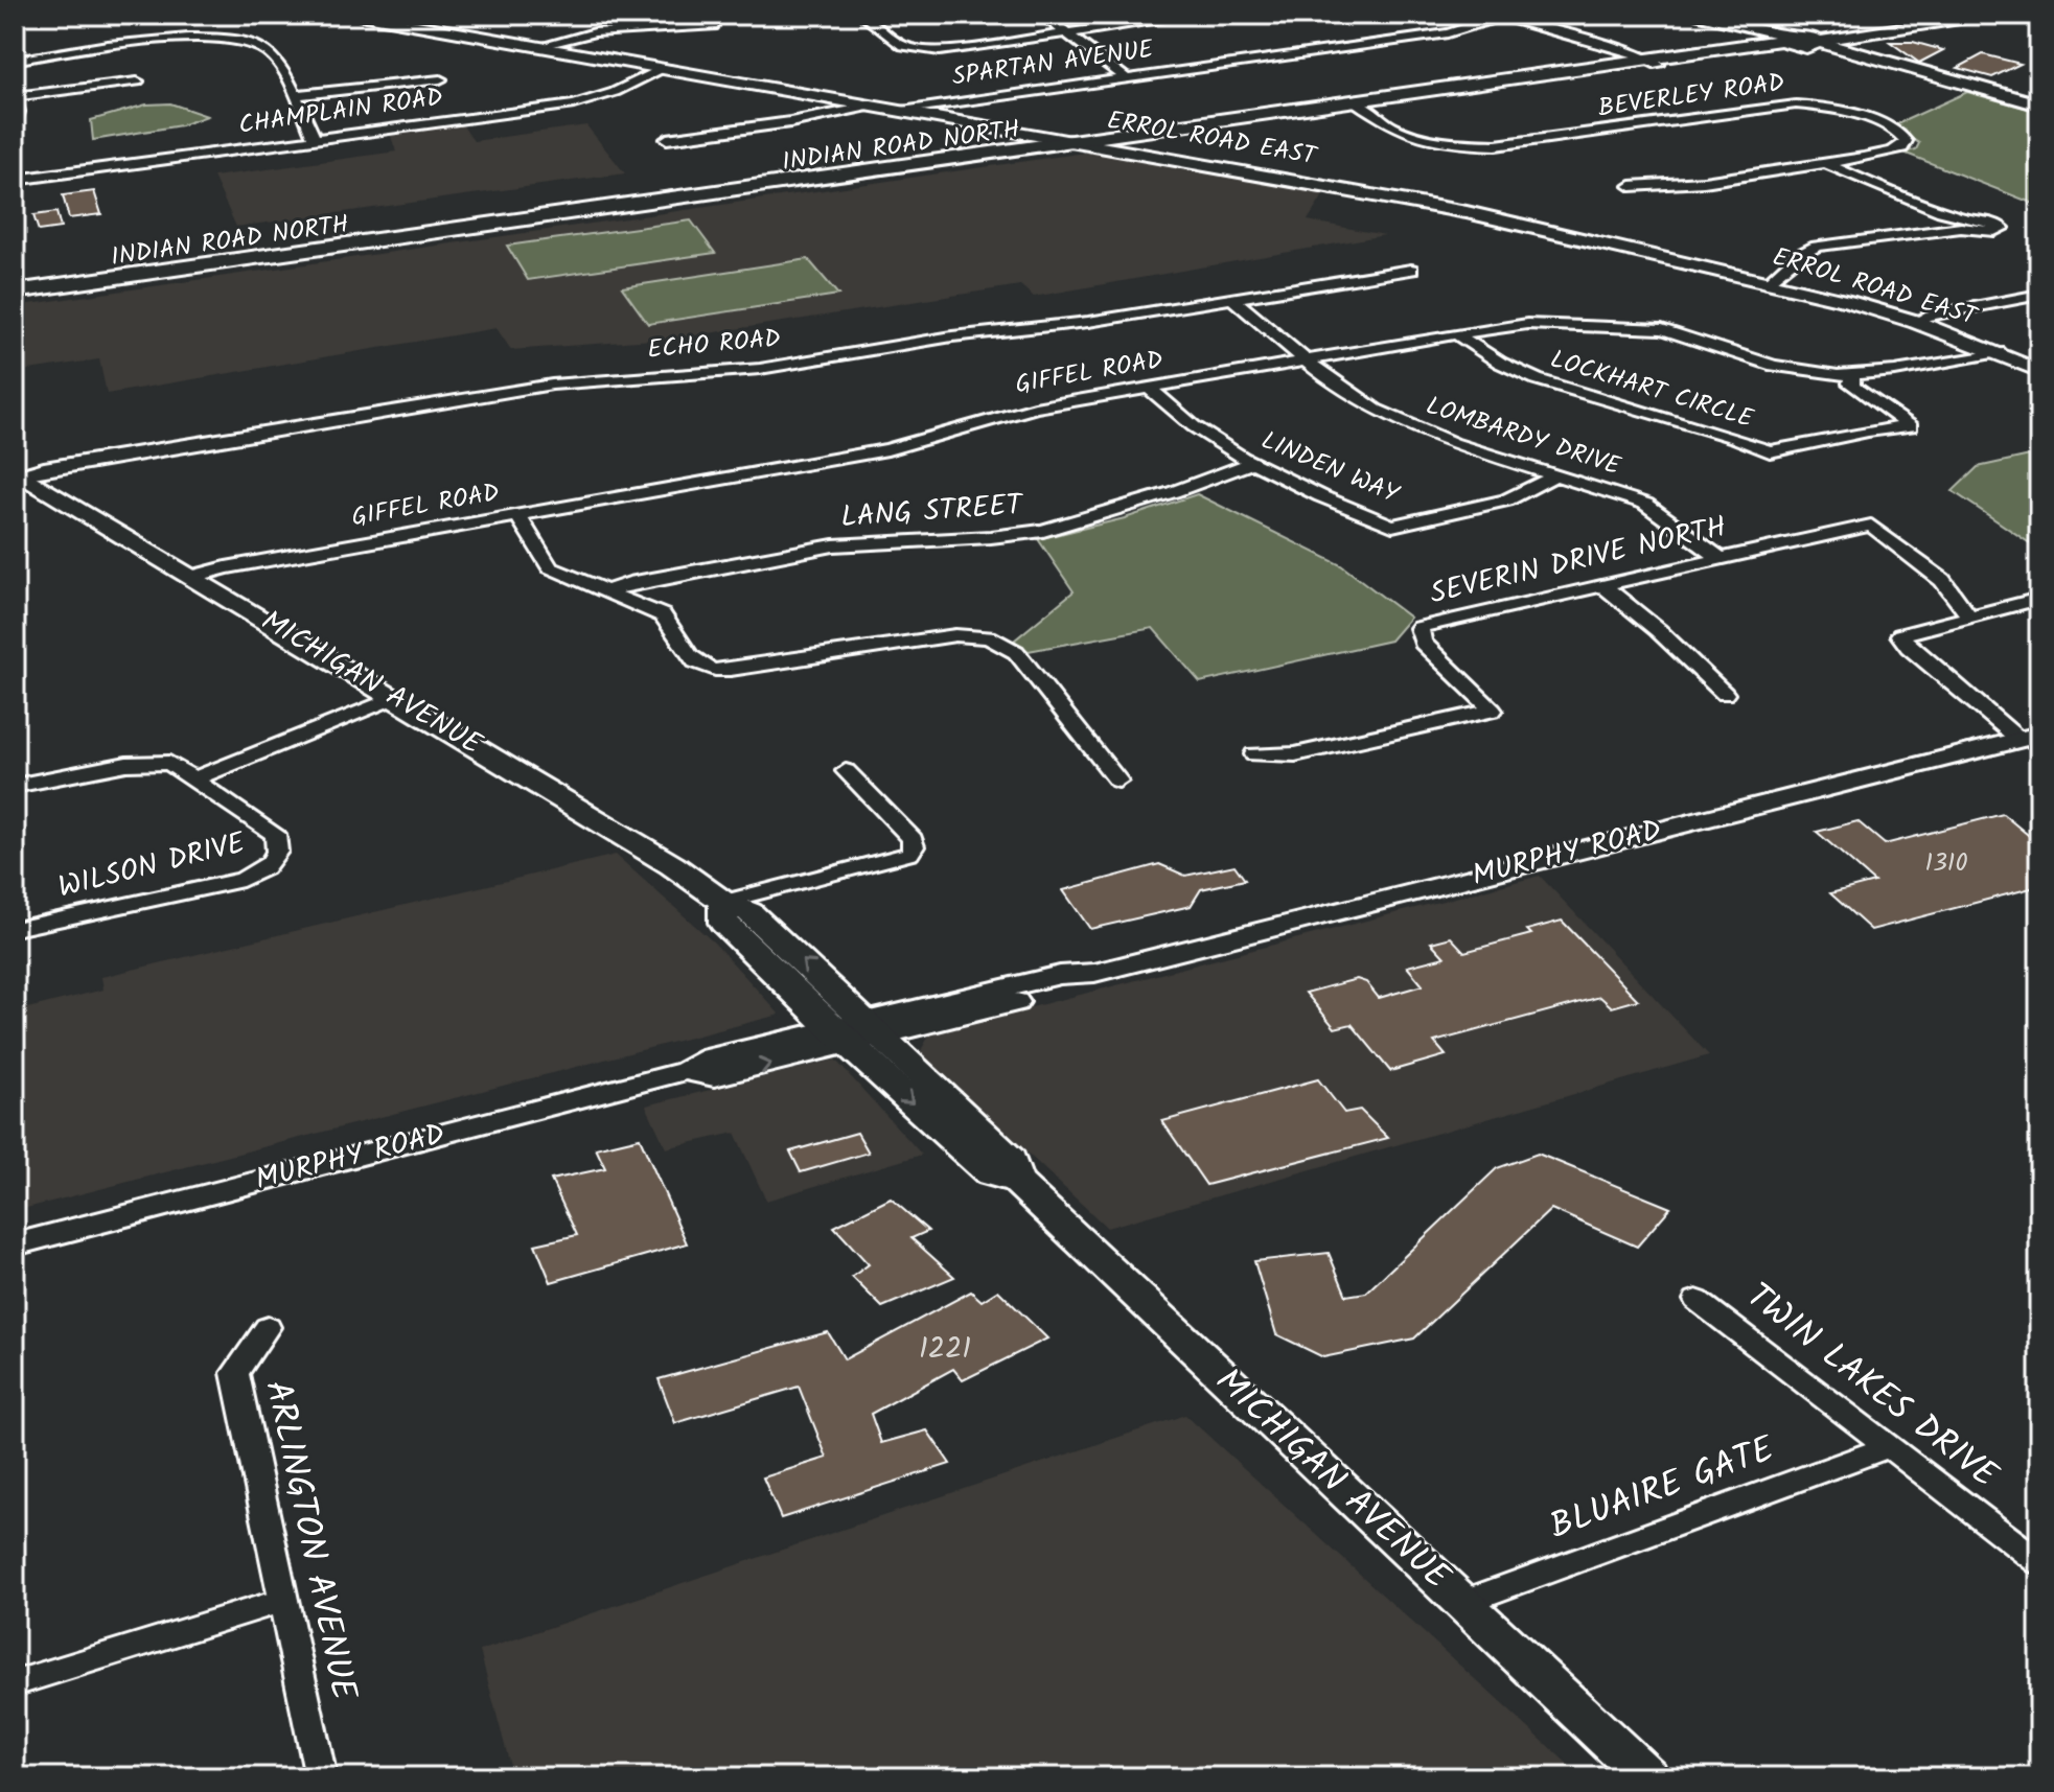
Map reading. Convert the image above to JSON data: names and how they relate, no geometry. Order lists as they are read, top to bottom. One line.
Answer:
{"streets":{"main road":["INDIAN ROAD NORTH","MICHIGAN AVENUE"],"street":["SPARTAN AVENUE","BEVERLEY ROAD","CHAMPLAIN ROAD","ERROL ROAD EAST","ECHO ROAD","GIFFEL ROAD","LOCKHART CIRCLE","LOMBARDY DRIVE","LINDEN WAY","LANG STREET","SEVERIN DRIVE NORTH","MURPHY ROAD","WILSON DRIVE","TWIN LAKES DRIVE","BLUAIRE GATE","ARLINGTON AVENUE"]},"crossings":[["SPARTAN AVENUE","ERROL ROAD EAST"],["BEVERLEY ROAD","INDIAN ROAD NORTH"],["CHAMPLAIN ROAD","ERROL ROAD EAST"],["ERROL ROAD EAST","INDIAN ROAD NORTH"],["ERROL ROAD EAST","GIFFEL ROAD"],["ECHO ROAD","LOMBARDY DRIVE"],["ECHO ROAD","MICHIGAN AVENUE"],["GIFFEL ROAD","LOCKHART CIRCLE"],["GIFFEL ROAD","LOMBARDY DRIVE"],["GIFFEL ROAD","LINDEN WAY"],["GIFFEL ROAD","MICHIGAN AVENUE"],["LOMBARDY DRIVE","LINDEN WAY"],["LOMBARDY DRIVE","SEVERIN DRIVE NORTH"],["LINDEN WAY","LANG STREET"],["MICHIGAN AVENUE","MURPHY ROAD"],["MICHIGAN AVENUE","BLUAIRE GATE"],["TWIN LAKES DRIVE","BLUAIRE GATE"]],"house_numbers":["1310","1221"]}
